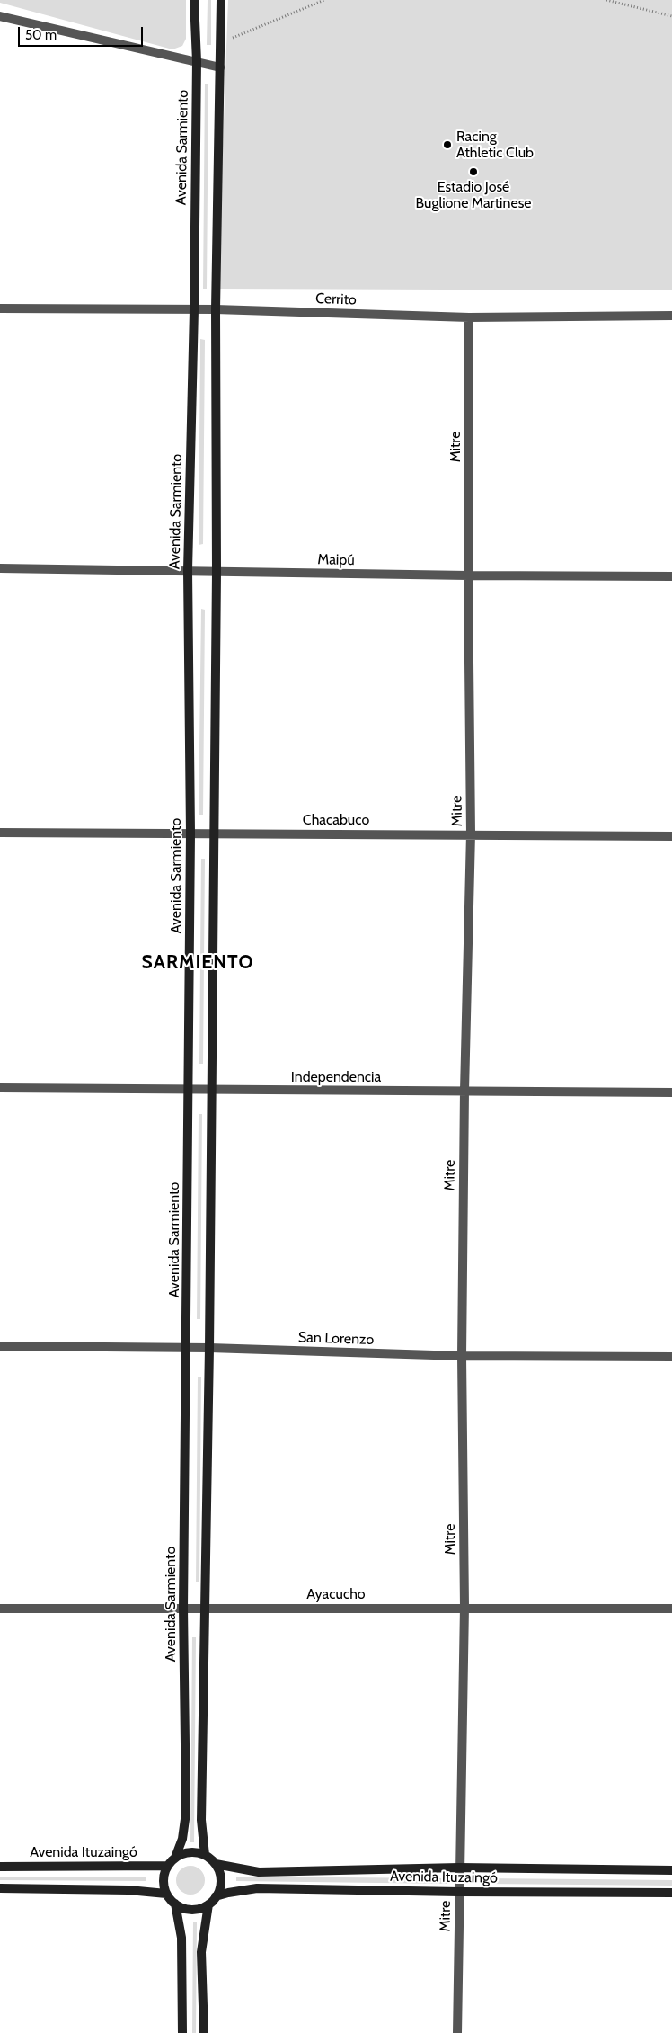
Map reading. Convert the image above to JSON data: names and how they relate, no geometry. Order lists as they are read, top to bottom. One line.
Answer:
{"streets":{"main road":["Avenida Sarmiento","Avenida Ituzaingó"],"street":["Cerrito","Mitre","Maipú","Chacabuco","Independencia","San Lorenzo","Ayacucho"]},"crossings":[["Avenida Sarmiento","Cerrito"],["Avenida Sarmiento","Maipú"],["Avenida Sarmiento","Chacabuco"],["Avenida Sarmiento","Independencia"],["Avenida Sarmiento","San Lorenzo"],["Avenida Sarmiento","Ayacucho"],["Avenida Sarmiento","Avenida Ituzaingó"],["Cerrito","Mitre"],["Mitre","Maipú"],["Mitre","Chacabuco"],["Mitre","Independencia"],["Mitre","San Lorenzo"],["Mitre","Ayacucho"],["Mitre","Avenida Ituzaingó"]],"districts":["SARMIENTO"],"places":["Racing Athletic Club","Estadio José Buglione Martinese"],"scale_bar":"50 m"}
